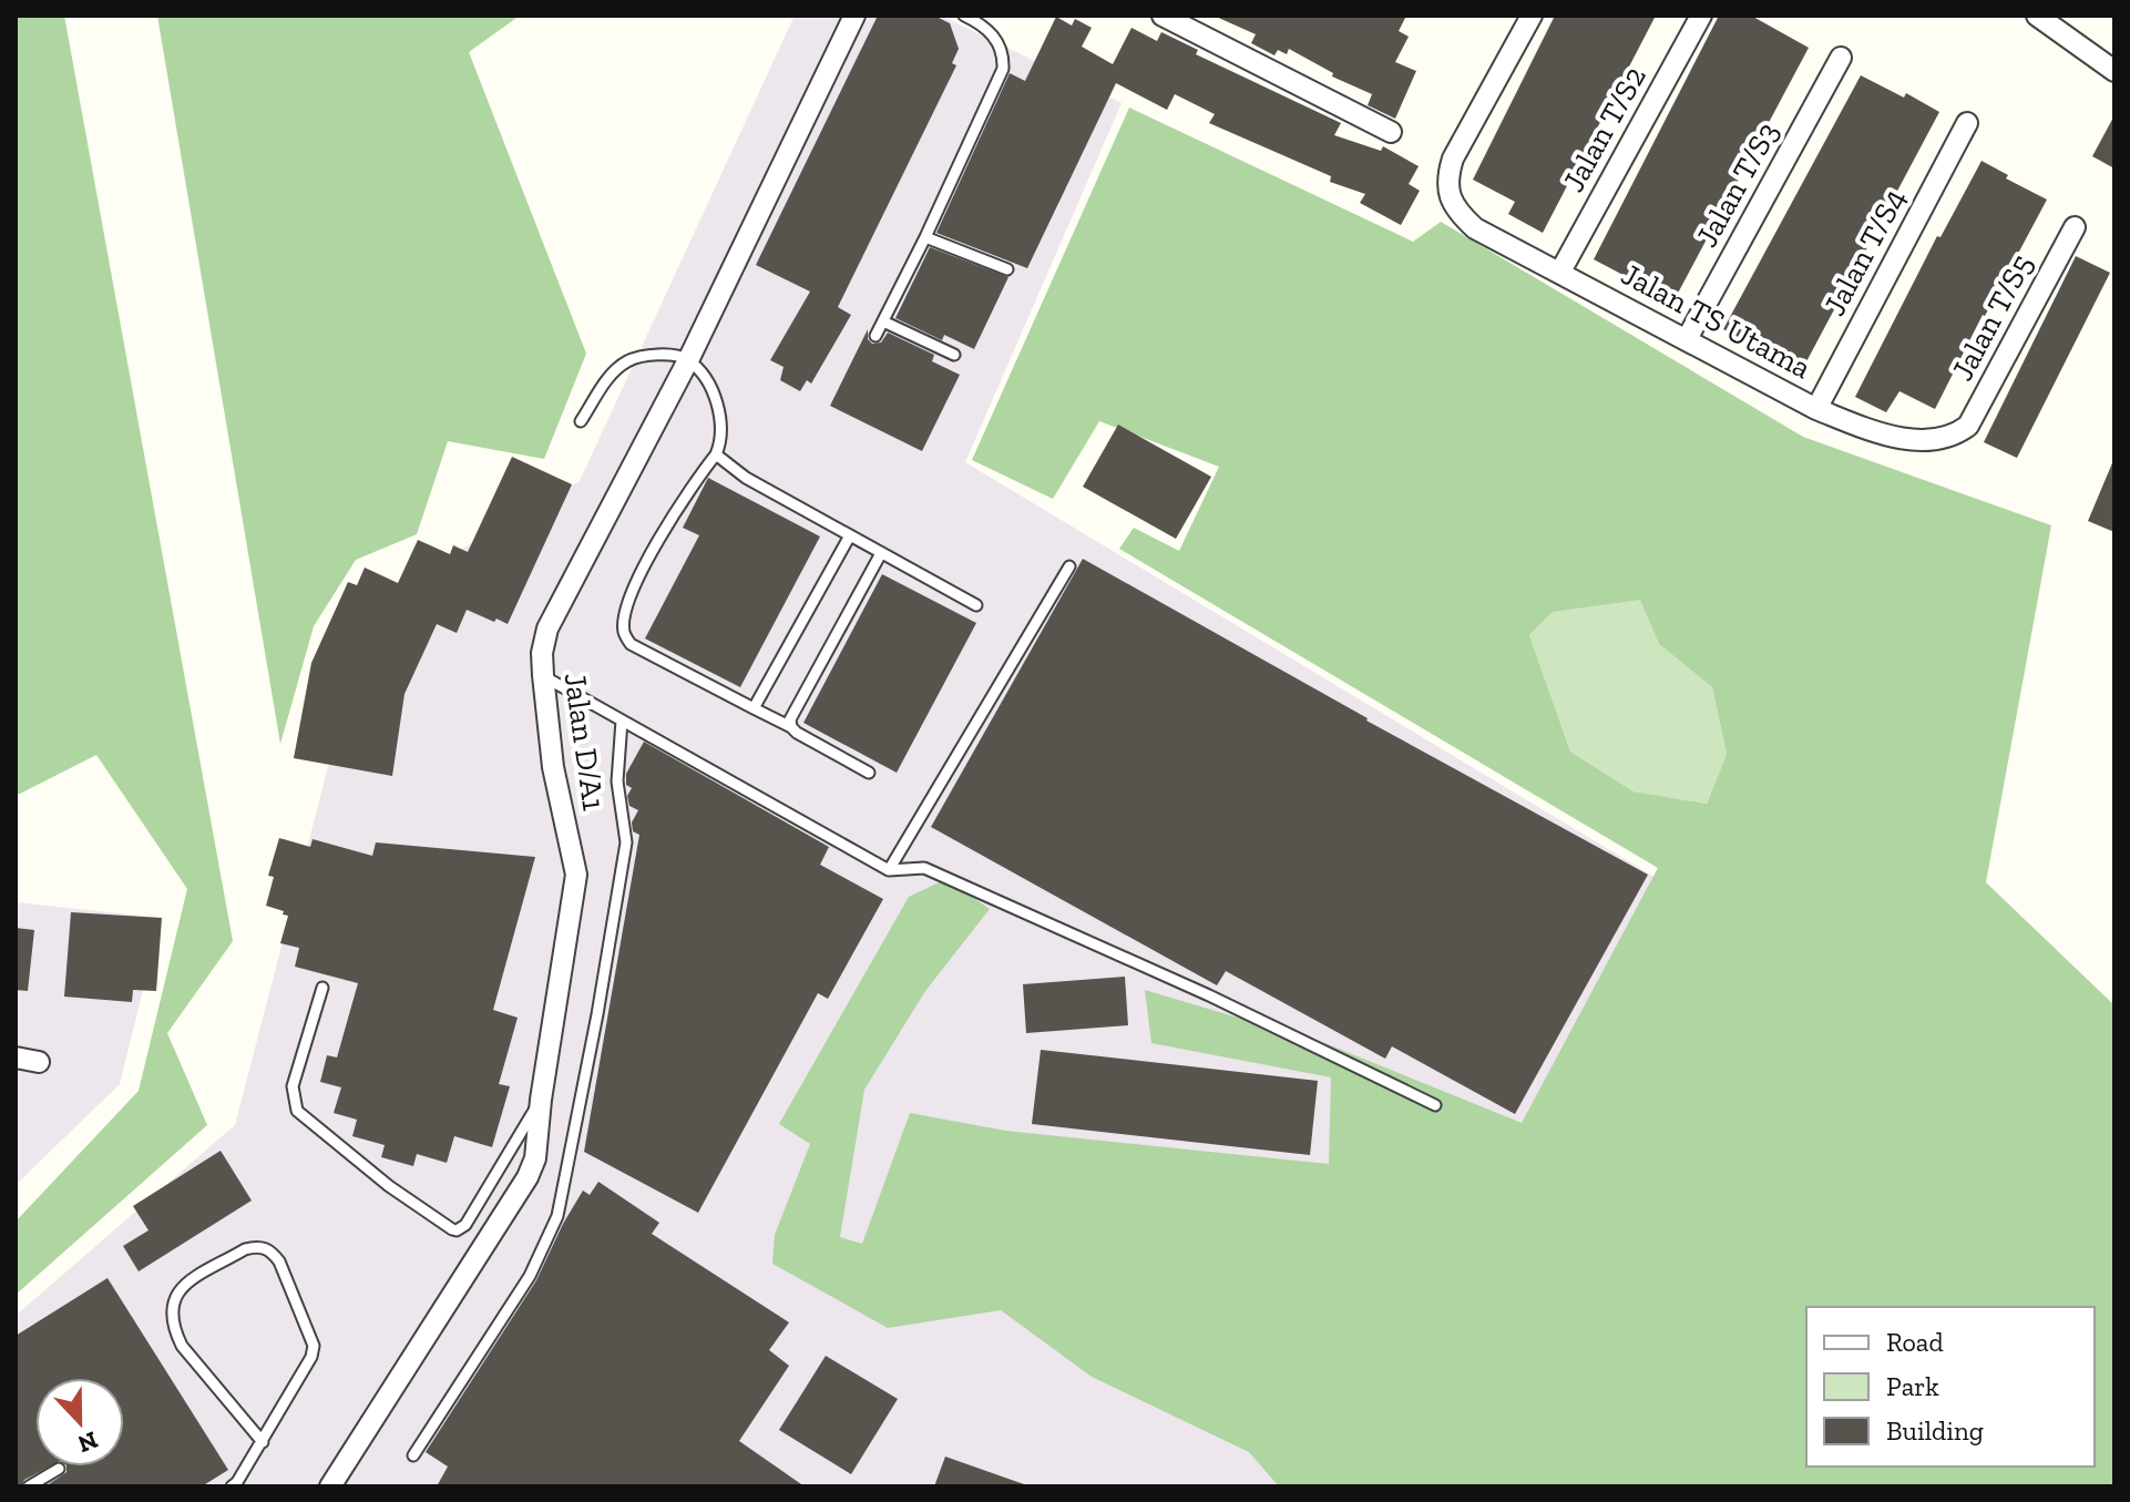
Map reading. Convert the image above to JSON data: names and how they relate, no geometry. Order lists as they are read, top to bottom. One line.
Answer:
{"streets":{"street":["Jalan T/S2","Jalan T/S3","Jalan T/S4","Jalan T/S5","Jalan TS Utama","Jalan D/A1"]},"crossings":[["Jalan T/S2","Jalan TS Utama"],["Jalan T/S3","Jalan TS Utama"],["Jalan T/S4","Jalan TS Utama"],["Jalan T/S5","Jalan TS Utama"]],"legend":["Road","Park","Building"],"north":"bottom"}
